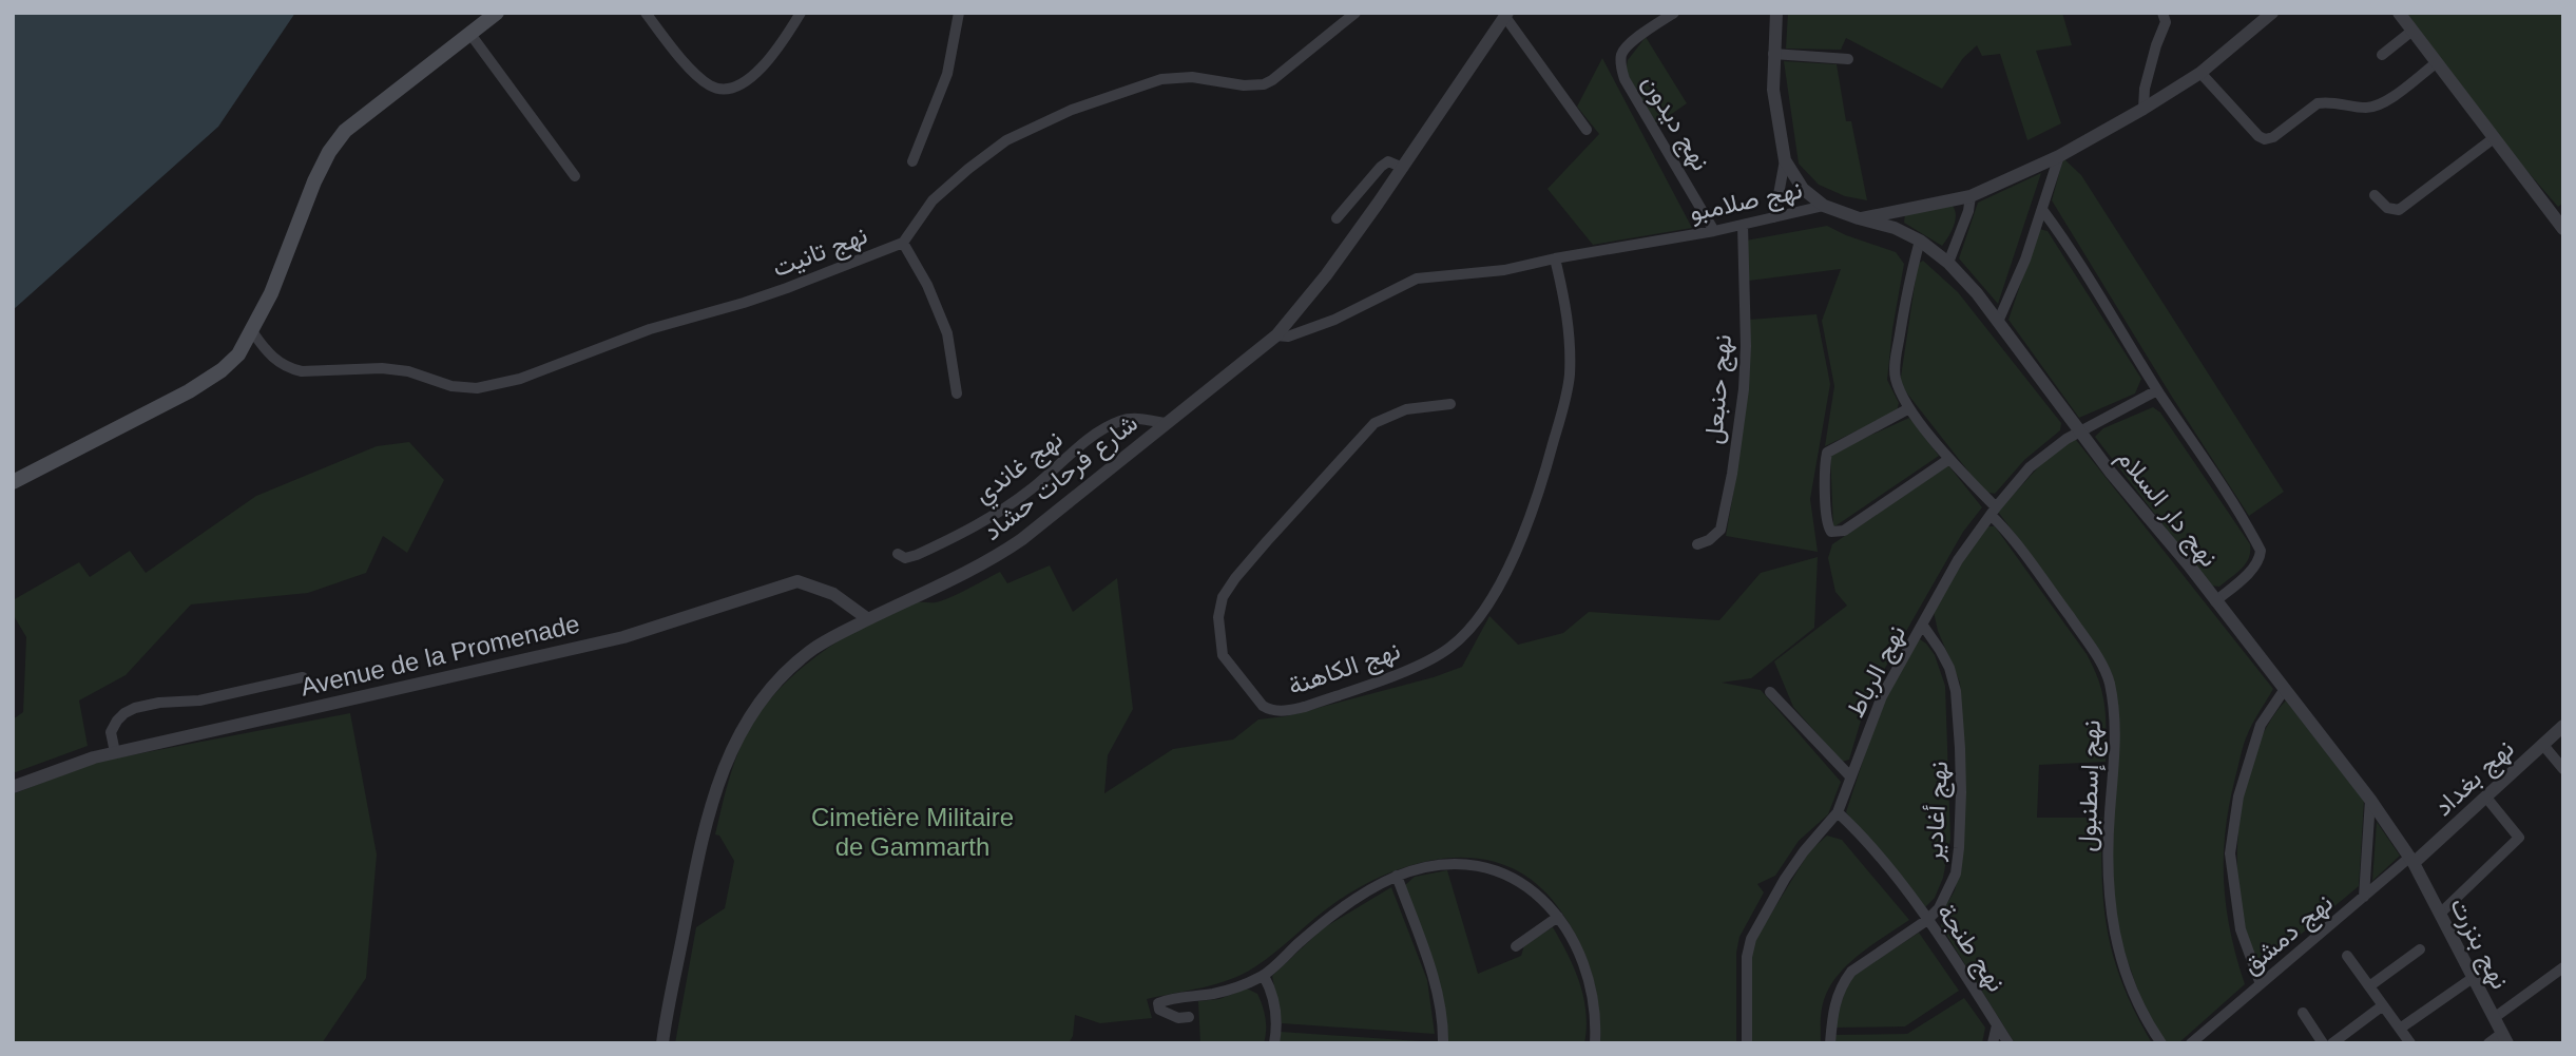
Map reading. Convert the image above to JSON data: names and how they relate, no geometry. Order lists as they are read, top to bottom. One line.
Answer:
{"streets":{"street":["نهج ديدون","نهج صلامبو","نهج تانيت","نهج حنبعل","نهج غاندي","شارع فرحات حشاد","نهج دار السلام","Avenue de la Promenade","نهج الكاهنة","نهج الرباط","نهج بغداد","نهج إسطنبول","نهج أغادير","نهج دمشق","نهج بنزرت","نهج طنجة"]},"crossings":[["نهج ديدون","نهج صلامبو"],["نهج صلامبو","نهج حنبعل"],["نهج صلامبو","شارع فرحات حشاد"],["نهج صلامبو","نهج دار السلام"],["نهج صلامبو","نهج الكاهنة"],["نهج غاندي","شارع فرحات حشاد"],["شارع فرحات حشاد","Avenue de la Promenade"],["نهج دار السلام","نهج الرباط"],["نهج دار السلام","نهج بغداد"],["نهج دار السلام","نهج إسطنبول"],["نهج دار السلام","نهج دمشق"],["نهج دار السلام","نهج بنزرت"],["نهج الرباط","نهج إسطنبول"],["نهج الرباط","نهج أغادير"],["نهج الرباط","نهج طنجة"],["نهج بغداد","نهج دمشق"],["نهج بغداد","نهج بنزرت"],["نهج أغادير","نهج طنجة"],["نهج دمشق","نهج بنزرت"]],"parks":["Cimetière Militaire de Gammarth"]}
